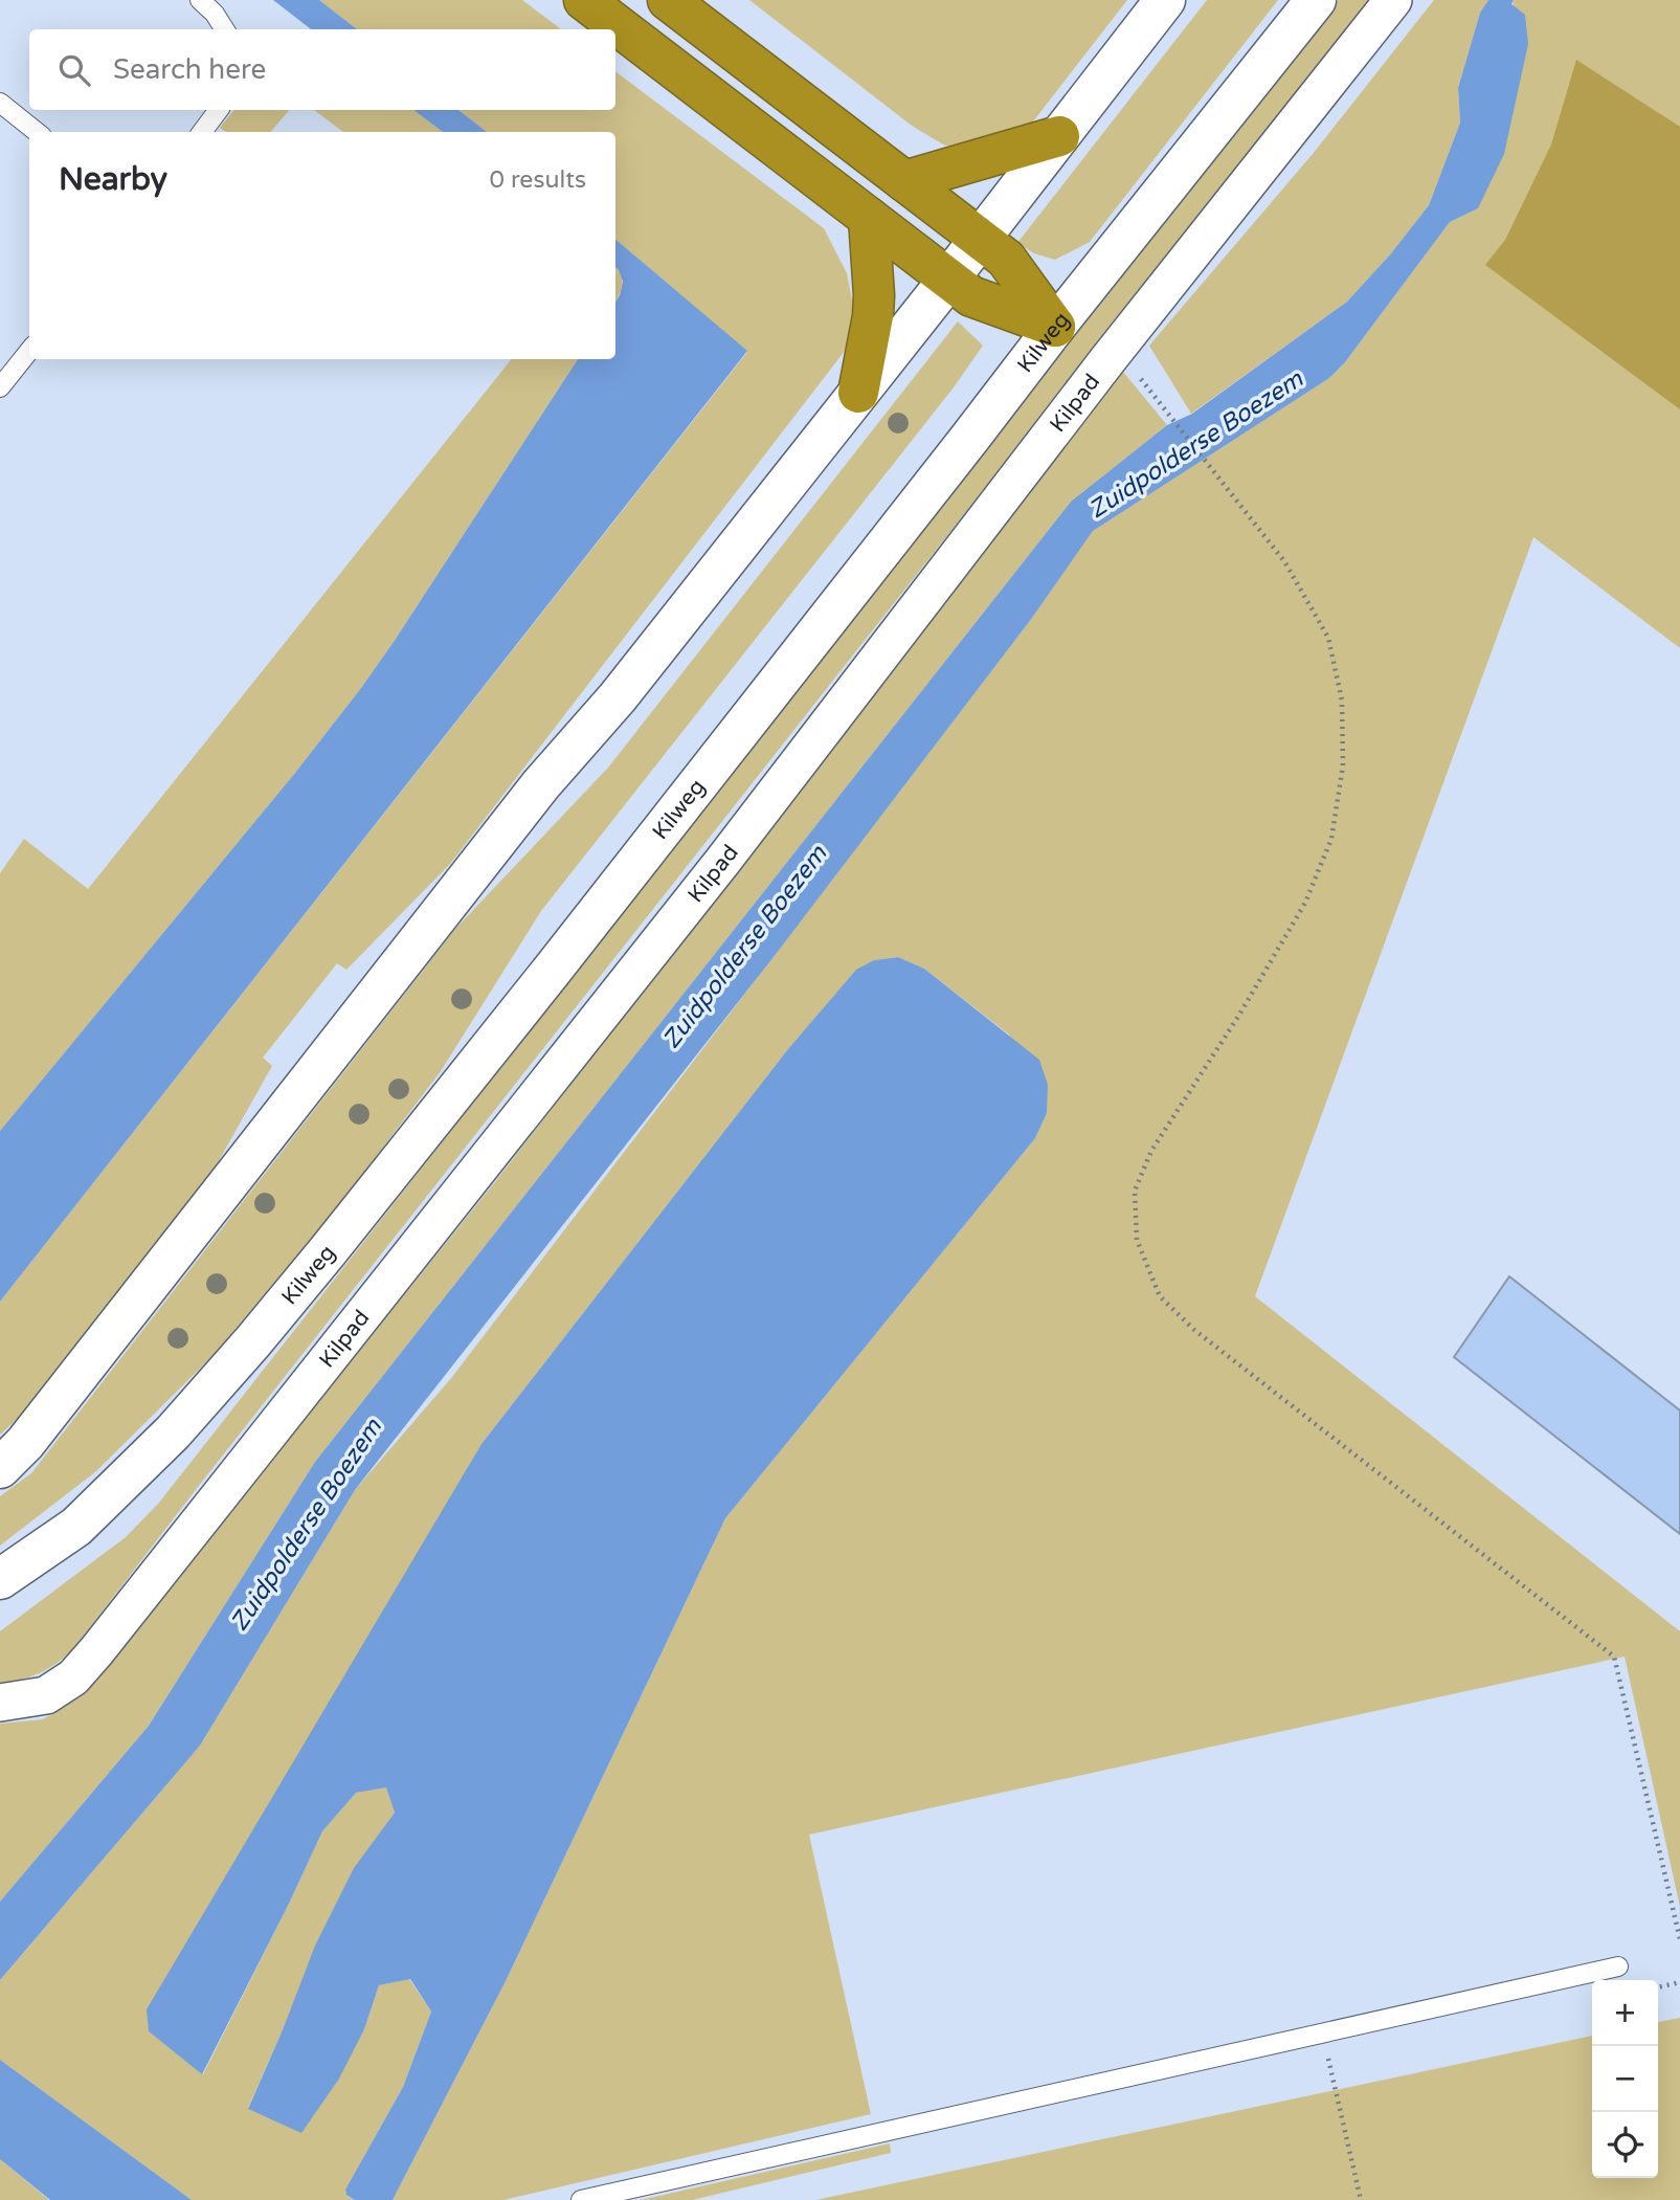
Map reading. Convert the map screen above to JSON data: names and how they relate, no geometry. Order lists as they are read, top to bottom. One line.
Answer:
{"streets":{"main road":["Kilweg"],"street":["Kilpad"]},"water":["Zuidpolderse Boezem"],"page":{"search":"Search here","heading":["Nearby","0 results"],"map_buttons":["+","−"]}}
